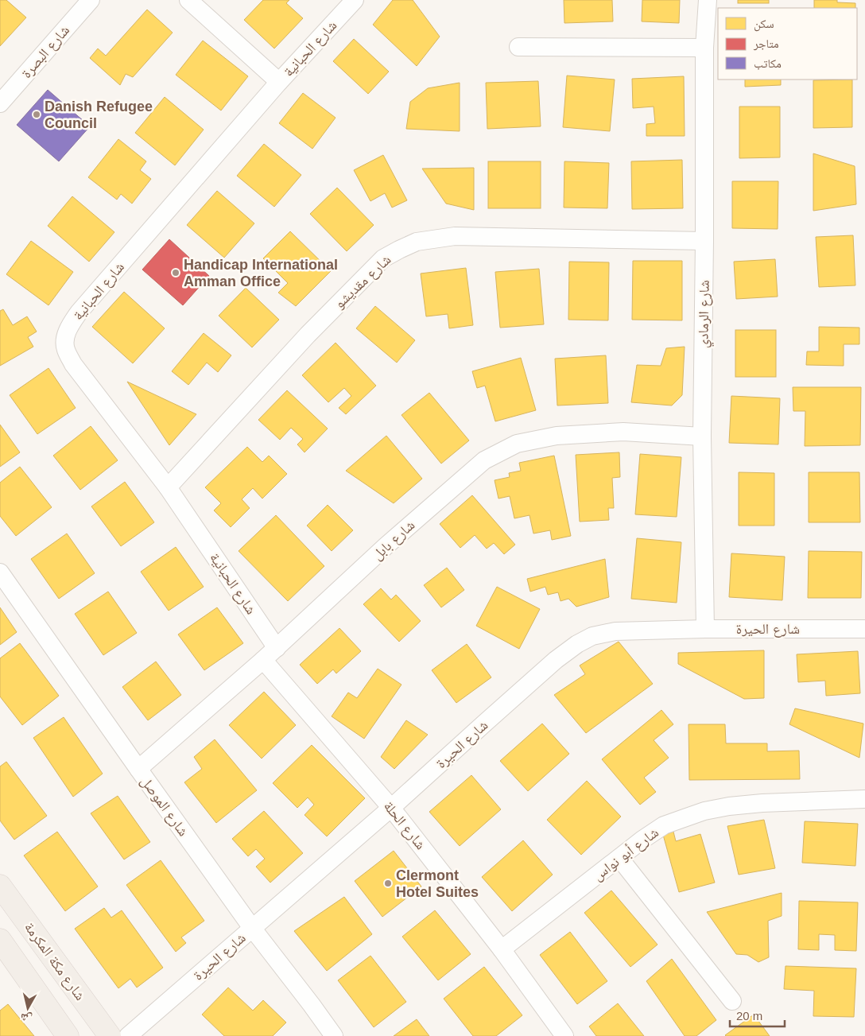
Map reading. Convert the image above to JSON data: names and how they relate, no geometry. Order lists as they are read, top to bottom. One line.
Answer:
{"streets":{"main road":["شارع مكة المكرمة"],"street":["شارع الحبانية","شارع البصرة","شارع مقديشو","شارع الرمادي","شارع بابل","شارع الحيرة","شارع الموصل","شارع الحلة","شارع أبو نواس"]},"crossings":[["شارع الحبانية","شارع مقديشو"],["شارع الحبانية","شارع بابل"],["شارع مقديشو","شارع الرمادي"],["شارع الرمادي","شارع بابل"],["شارع الرمادي","شارع الحيرة"],["شارع بابل","شارع الموصل"],["شارع بابل","شارع الحلة"],["شارع الحيرة","شارع الموصل"],["شارع الحيرة","شارع الحلة"],["شارع الحلة","شارع أبو نواس"]],"places":["Danish Refugee Council","Handicap International Amman Office","Clermont Hotel Suites"],"legend":["سكن","متاجر","مكاتب"],"scale_bar":"20 m","north":"bottom"}
